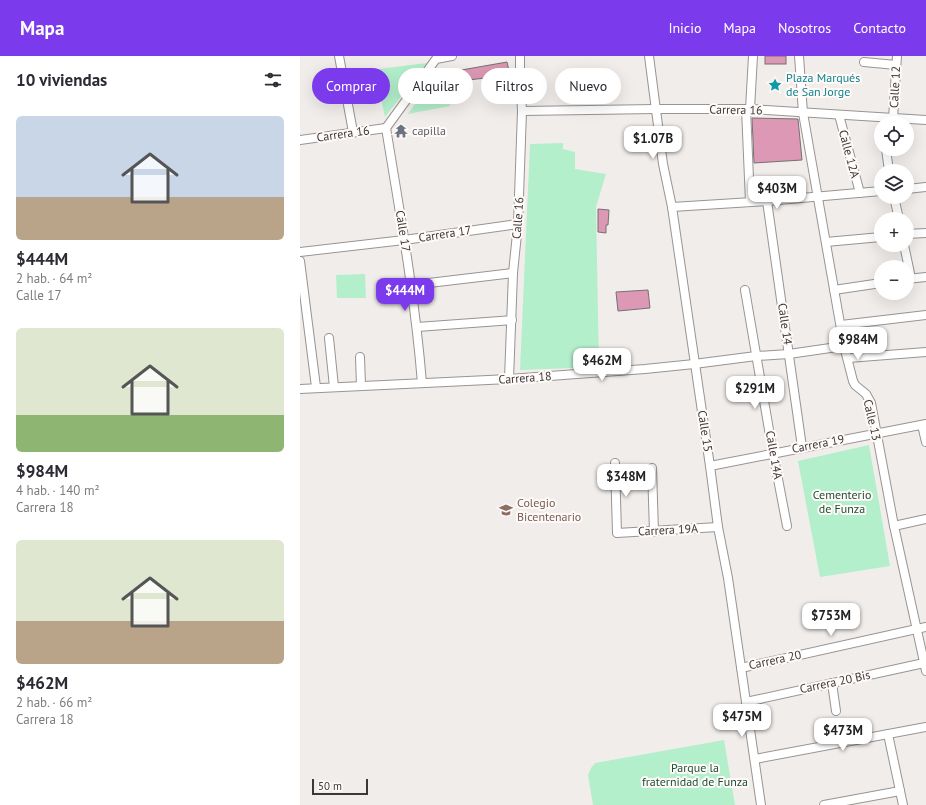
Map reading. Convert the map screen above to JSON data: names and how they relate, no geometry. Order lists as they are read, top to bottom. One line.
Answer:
{"streets":{"street":["Calle 12","Carrera 16","Calle 12A","Calle 16","Calle 17","Carrera 17","Calle 14","Carrera 18","Calle 13","Calle 15","Carrera 19","Calle 14A","Carrera 19A","Carrera 20","Carrera 20 Bis"]},"crossings":[["Carrera 16","Calle 12A"],["Carrera 16","Calle 16"],["Carrera 16","Calle 17"],["Carrera 16","Calle 13"],["Carrera 16","Calle 15"],["Calle 16","Carrera 17"],["Calle 16","Carrera 18"],["Calle 17","Carrera 17"],["Calle 17","Carrera 18"],["Calle 14","Carrera 18"],["Calle 14","Carrera 19"],["Carrera 18","Calle 13"],["Carrera 18","Calle 15"],["Carrera 18","Calle 14A"],["Calle 13","Carrera 19"],["Calle 13","Carrera 20"],["Calle 13","Carrera 20 Bis"],["Calle 15","Carrera 19"],["Calle 15","Carrera 19A"],["Calle 15","Carrera 20"],["Calle 15","Carrera 20 Bis"],["Carrera 19","Calle 14A"]],"parks":["Cementerio de Funza","Parque la fraternidad de Funza"],"places":{"place":["Plaza Marqués de San Jorge"],"temple":["capilla"],"school or university":["Colegio Bicentenario"]},"scale_bar":"50 m","page":{"header":"Mapa","nav":["Inicio","Mapa","Nosotros","Contacto"],"heading":"10 viviendas","chip":["Comprar","Alquilar","Filtros","Nuevo"],"list":[{"name":"$444M","note":"2 hab. · 64 m² · Calle 17"},{"name":"$984M","note":"4 hab. · 140 m² · Carrera 18"},{"name":"$462M","note":"2 hab. · 66 m² · Carrera 18"}],"map_buttons":["+","−"],"price":["$1.07B","$403M","$444M","$984M","$462M","$291M","$348M","$753M","$475M","$473M"],"scale":"50 m"}}
